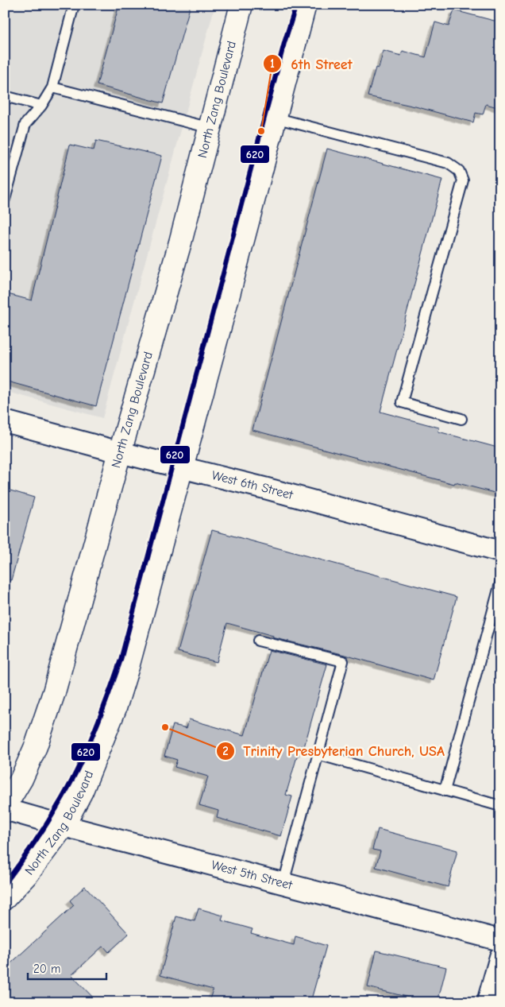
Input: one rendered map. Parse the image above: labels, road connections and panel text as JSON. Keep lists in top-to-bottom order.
{
  "streets": {
    "main road": ["North Zang Boulevard"],
    "street": ["West 6th Street", "West 5th Street"]
  },
  "crossings": [
    ["North Zang Boulevard", "West 6th Street"],
    ["North Zang Boulevard", "West 5th Street"]
  ],
  "places": ["6th Street", "Trinity Presbyterian Church, USA"],
  "lines": ["transit line 620"],
  "scale_bar": "20 m"
}
